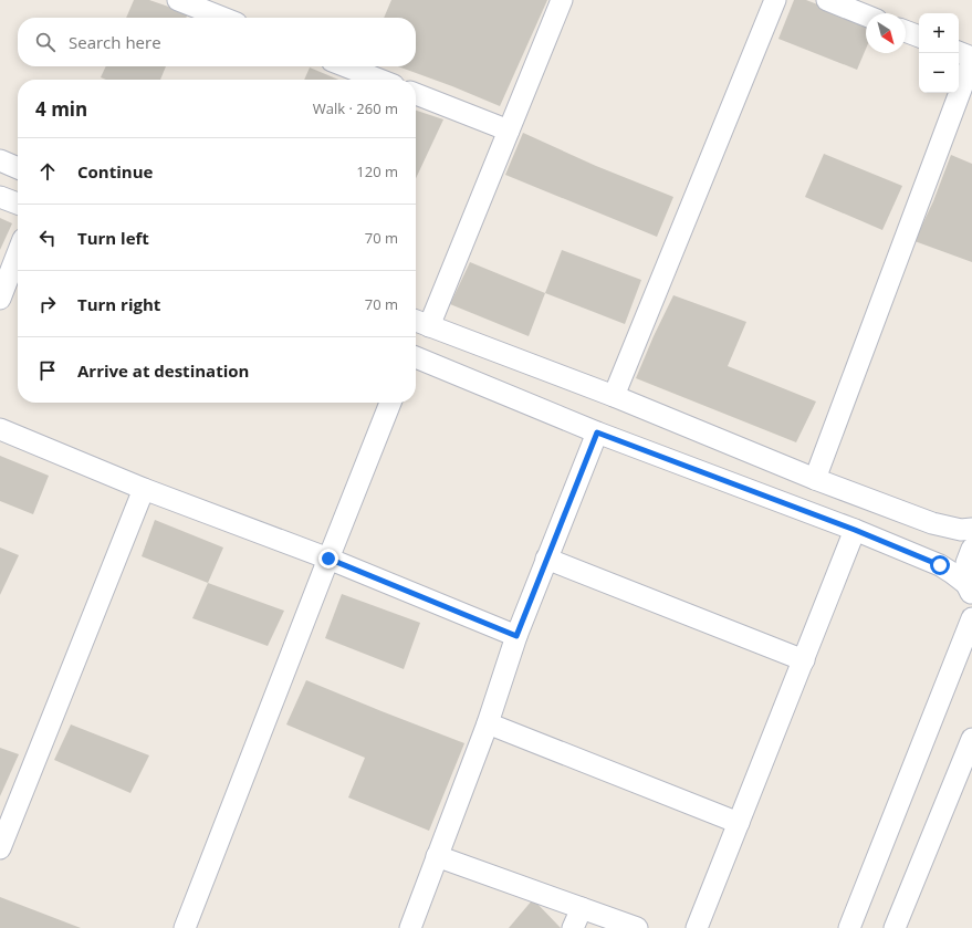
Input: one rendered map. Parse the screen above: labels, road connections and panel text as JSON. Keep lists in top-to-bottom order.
{
  "north": "bottom right",
  "page": {
    "map_buttons": ["+", "−"],
    "search": "Search here",
    "heading": ["4 min", "Walk · 260 m"],
    "list": [
      ["Continue", "120 m"],
      ["Turn left", "70 m"],
      ["Turn right", "70 m"],
      "Arrive at destination"
    ]
  }
}
